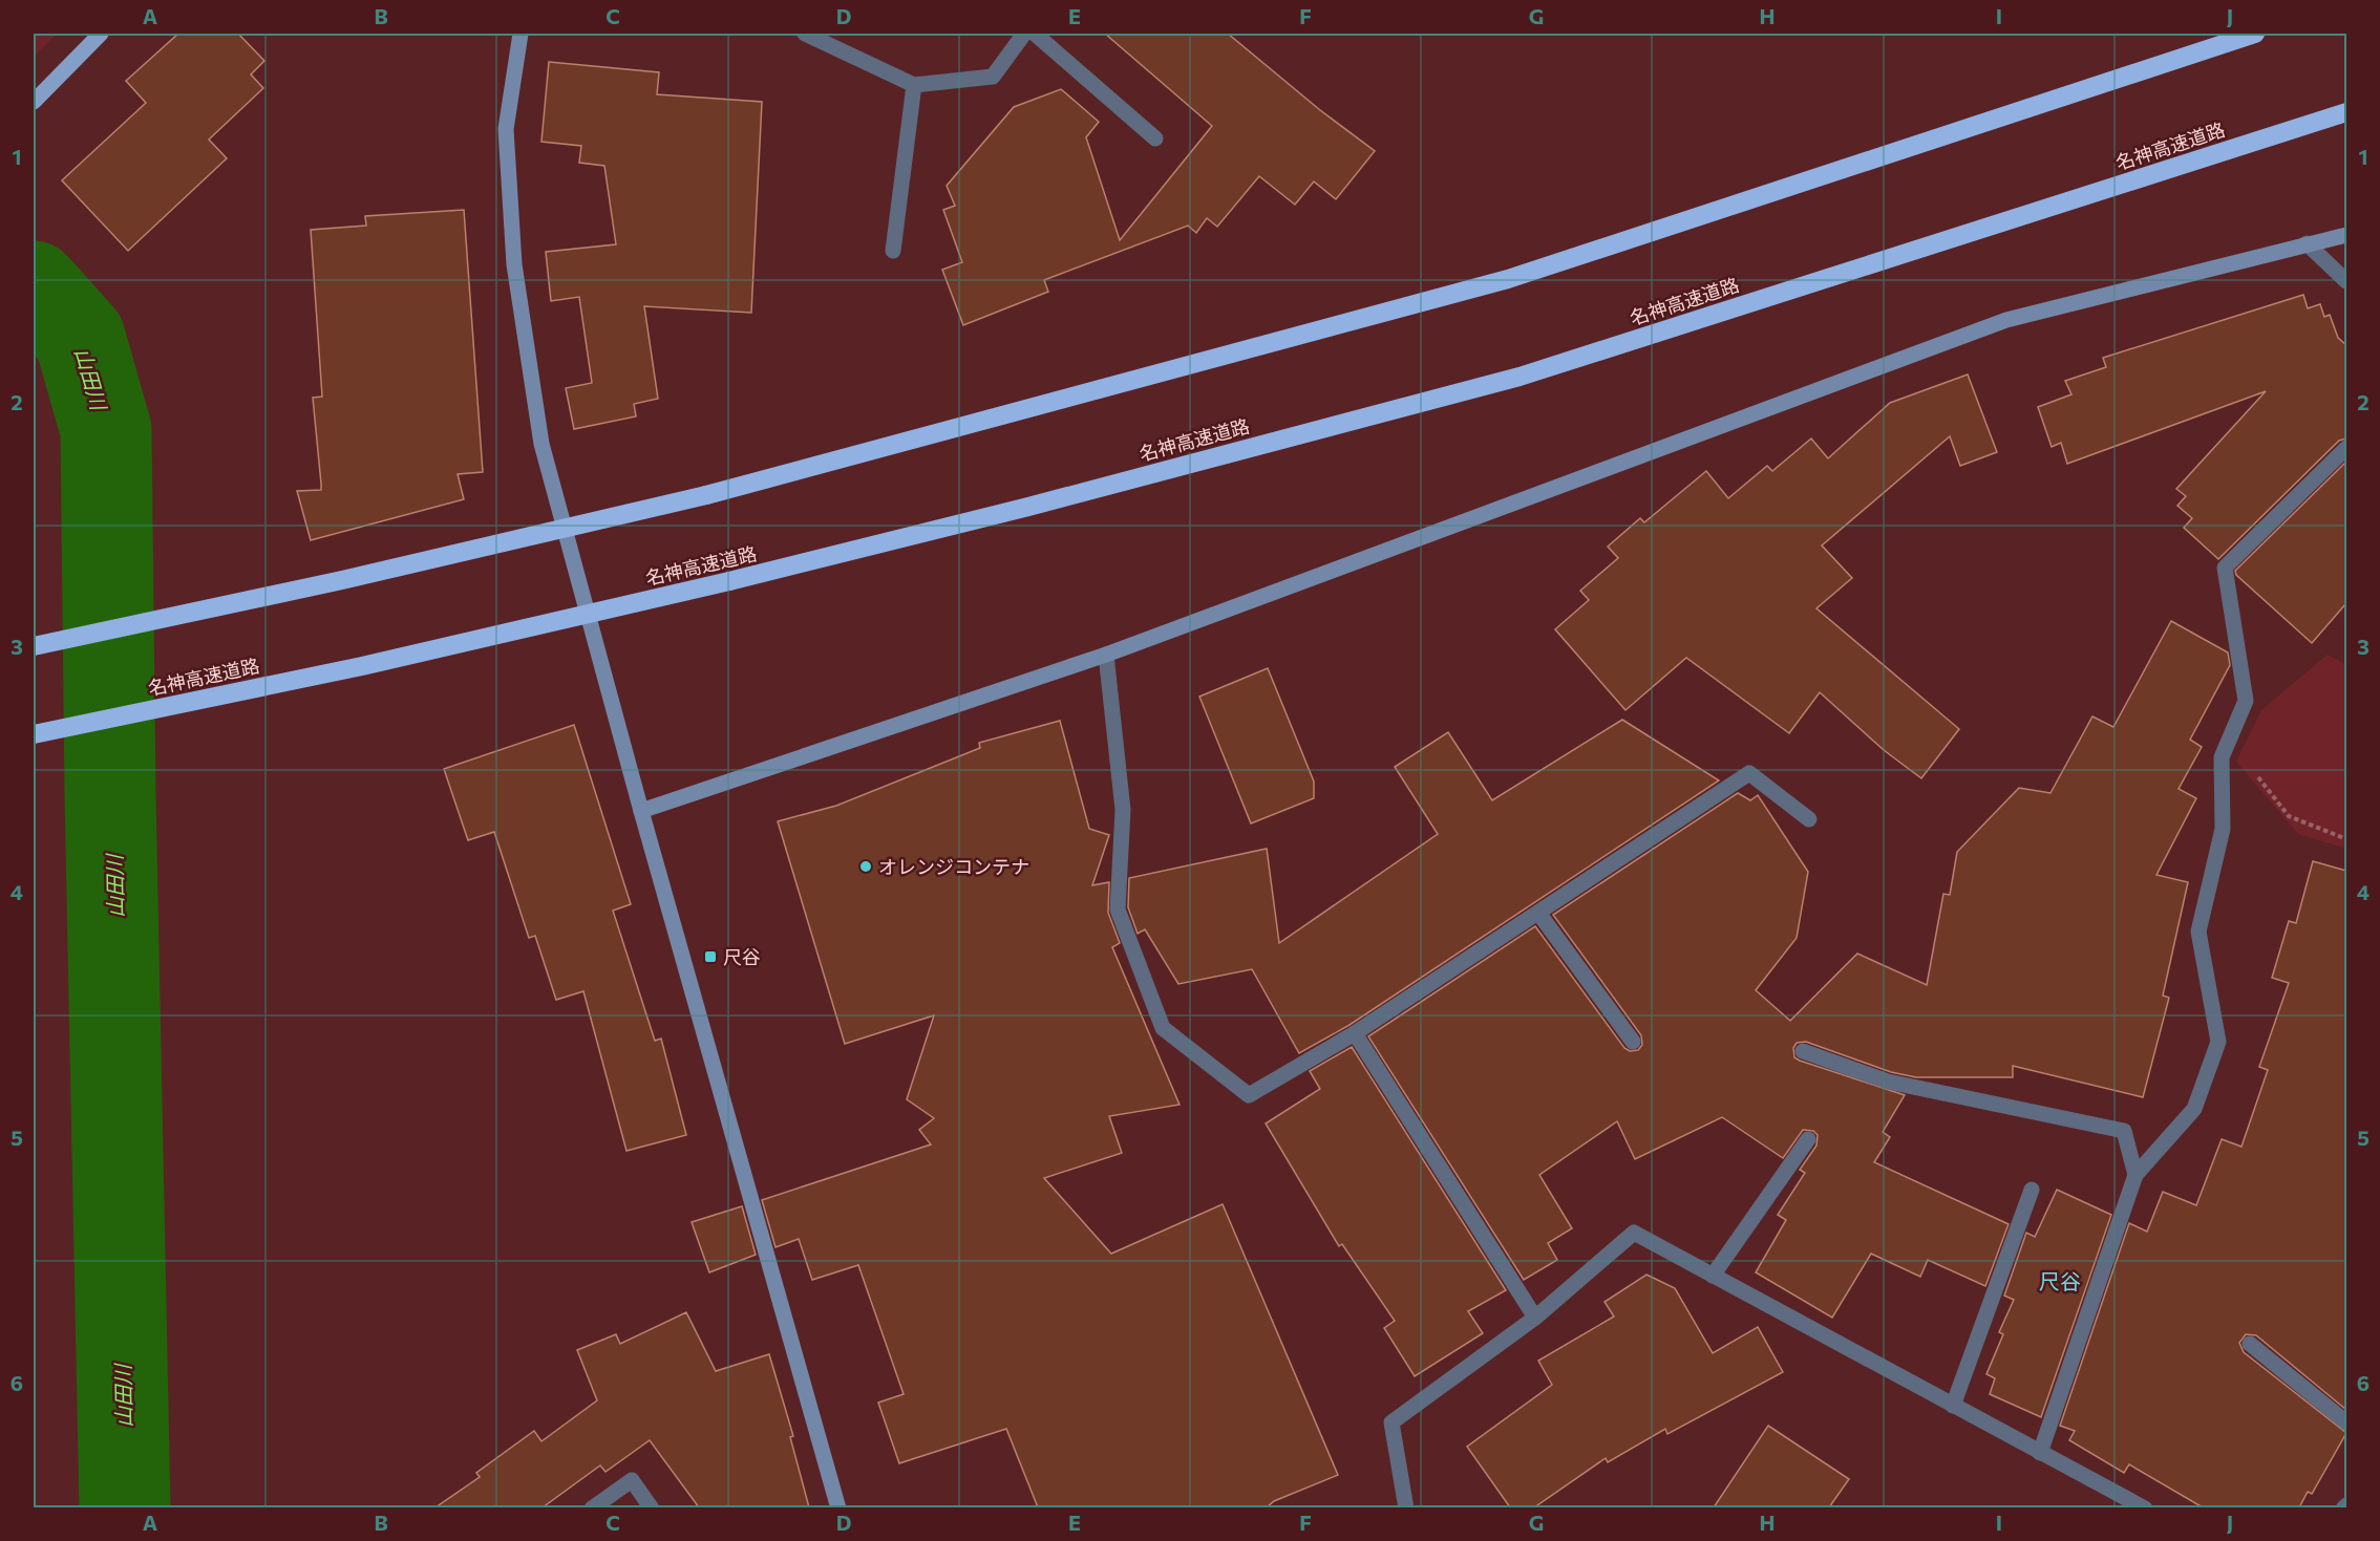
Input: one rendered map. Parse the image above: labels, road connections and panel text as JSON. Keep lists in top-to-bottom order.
{
  "streets": {
    "highway": ["名神高速道路"]
  },
  "districts": ["尺谷"],
  "water": ["山田川"],
  "places": {
    "other": ["オレンジコンテナ"],
    "transit": ["尺谷"]
  },
  "grid": {
    "columns": [
      "A",
      "B",
      "C",
      "D",
      "E",
      "F",
      "G",
      "H",
      "I",
      "J"
    ],
    "rows": [
      "1",
      "2",
      "3",
      "4",
      "5",
      "6"
    ]
  }
}
